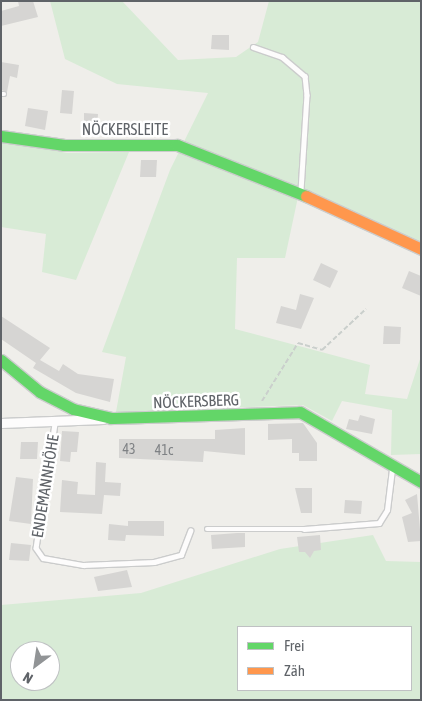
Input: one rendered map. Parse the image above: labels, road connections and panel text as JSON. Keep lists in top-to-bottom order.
{
  "streets": {
    "street": ["NÖCKERSLEITE", "NÖCKERSBERG", "ENDEMANNHÖHE"]
  },
  "crossings": [
    ["NÖCKERSBERG", "ENDEMANNHÖHE"]
  ],
  "house_numbers": ["43", "41c"],
  "legend": ["Frei", "Zäh"],
  "north": "bottom left"
}
